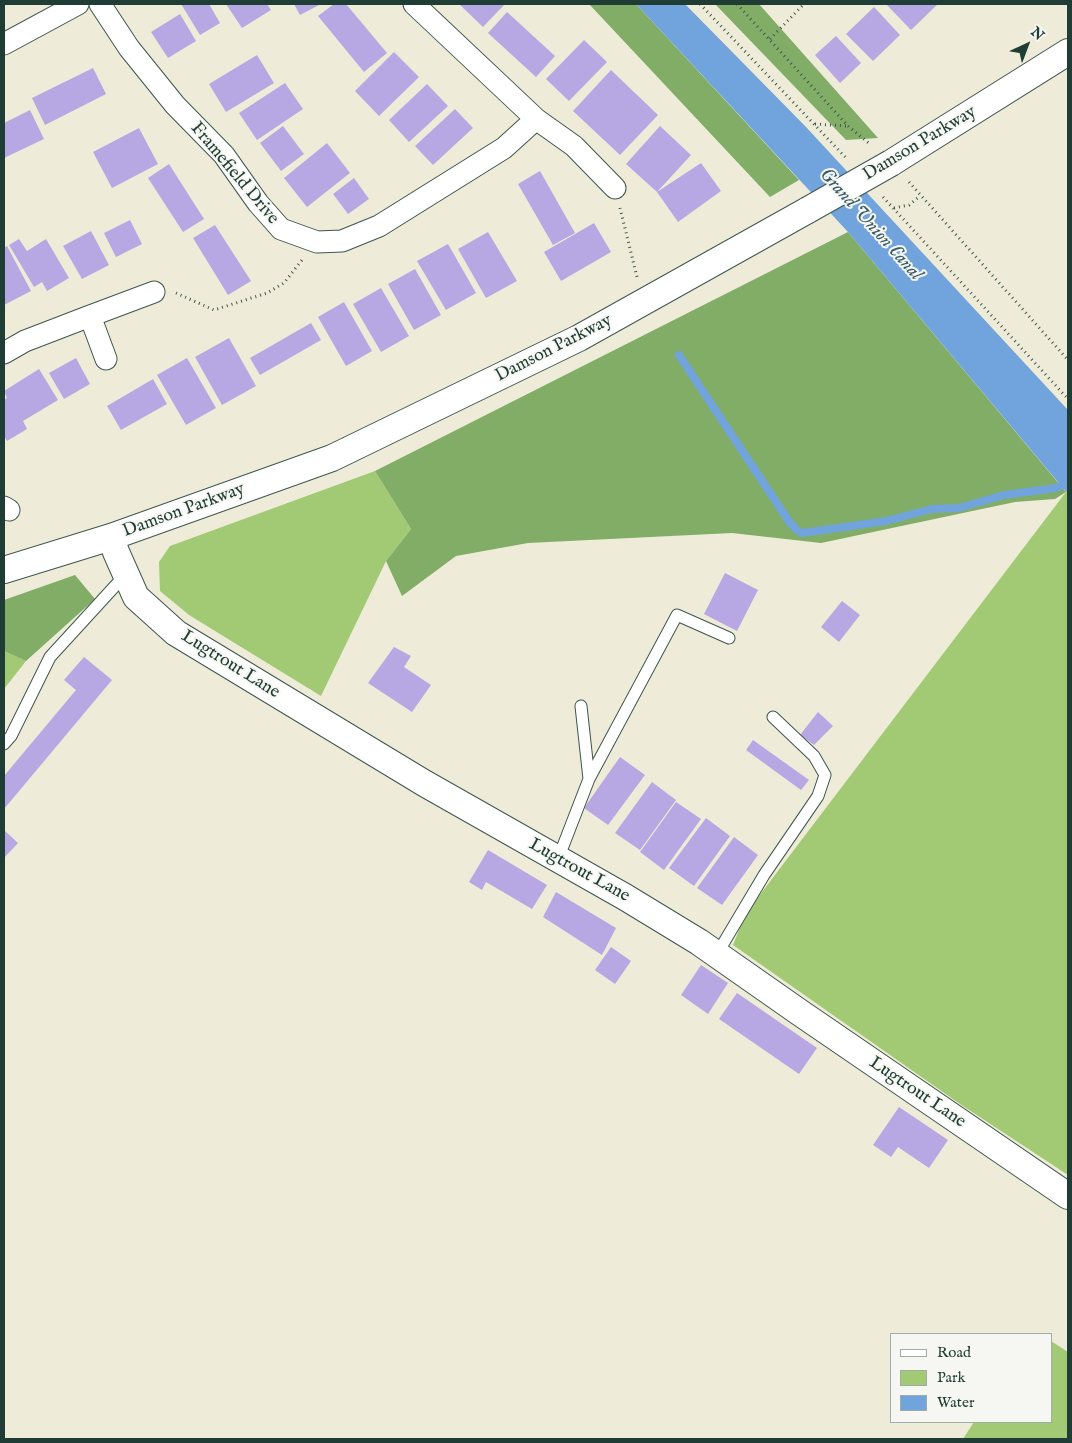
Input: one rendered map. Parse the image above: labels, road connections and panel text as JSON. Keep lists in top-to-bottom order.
{
  "streets": {
    "street": ["Damson Parkway", "Framefield Drive", "Lugtrout Lane"]
  },
  "crossings": [
    ["Damson Parkway", "Lugtrout Lane"]
  ],
  "water": ["Grand Union Canal"],
  "legend": ["Road", "Park", "Water"],
  "north": "top right"
}
